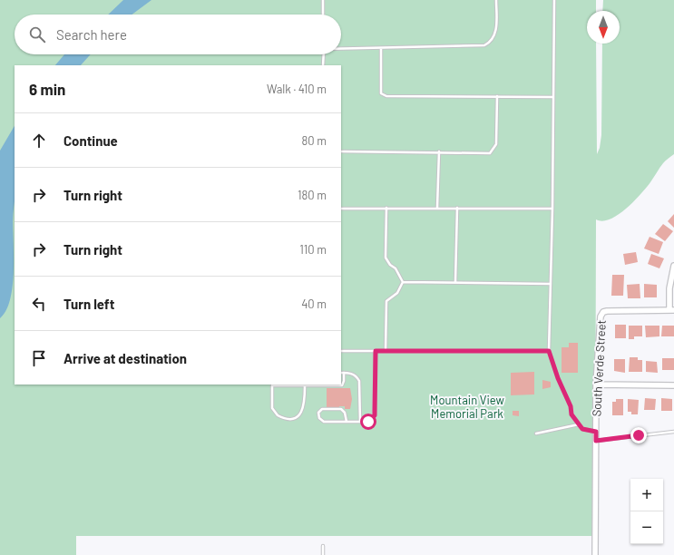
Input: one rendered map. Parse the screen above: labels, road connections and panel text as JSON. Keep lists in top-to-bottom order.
{
  "streets": {
    "street": ["South Verde Street"]
  },
  "parks": ["Mountain View Memorial Park"],
  "north": "bottom",
  "page": {
    "search": "Search here",
    "heading": ["6 min", "Walk · 410 m"],
    "list": [
      ["Continue", "80 m"],
      ["Turn right", "180 m"],
      ["Turn right", "110 m"],
      ["Turn left", "40 m"],
      "Arrive at destination"
    ],
    "map_buttons": ["+", "−"]
  }
}
